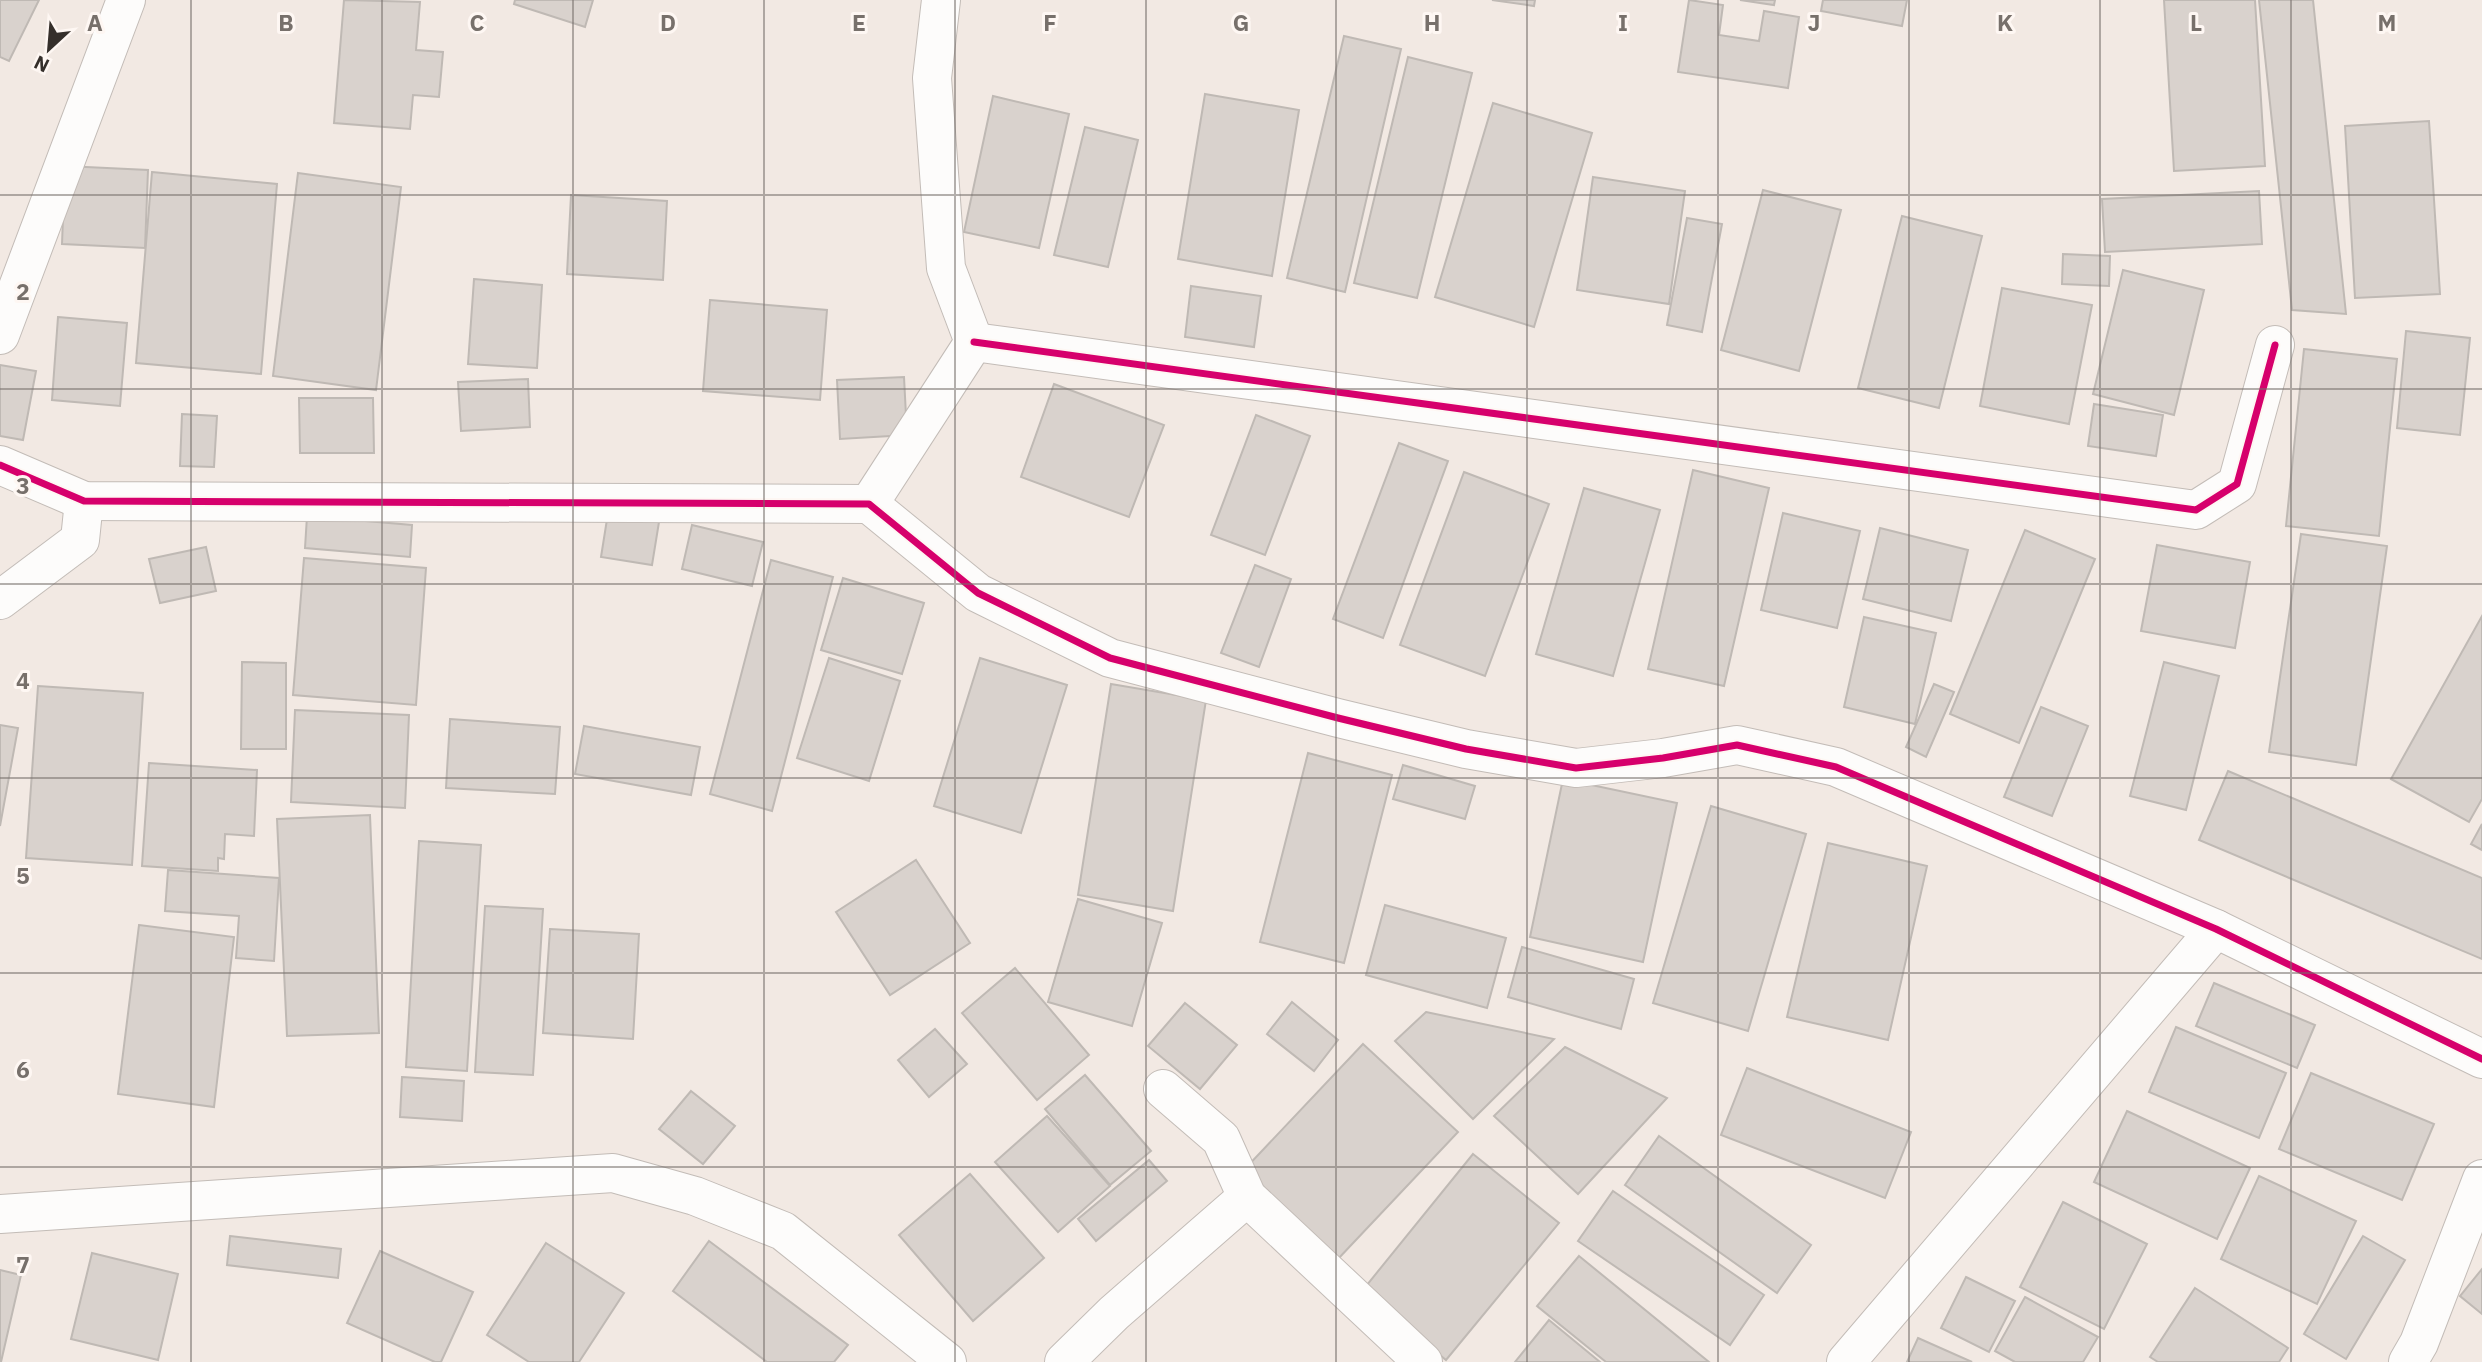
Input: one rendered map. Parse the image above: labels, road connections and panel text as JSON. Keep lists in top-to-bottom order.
{
  "north": "bottom left",
  "grid": {
    "columns": [
      "A",
      "B",
      "C",
      "D",
      "E",
      "F",
      "G",
      "H",
      "I",
      "J",
      "K",
      "L",
      "M"
    ],
    "rows": [
      "2",
      "3",
      "4",
      "5",
      "6",
      "7"
    ]
  }
}
